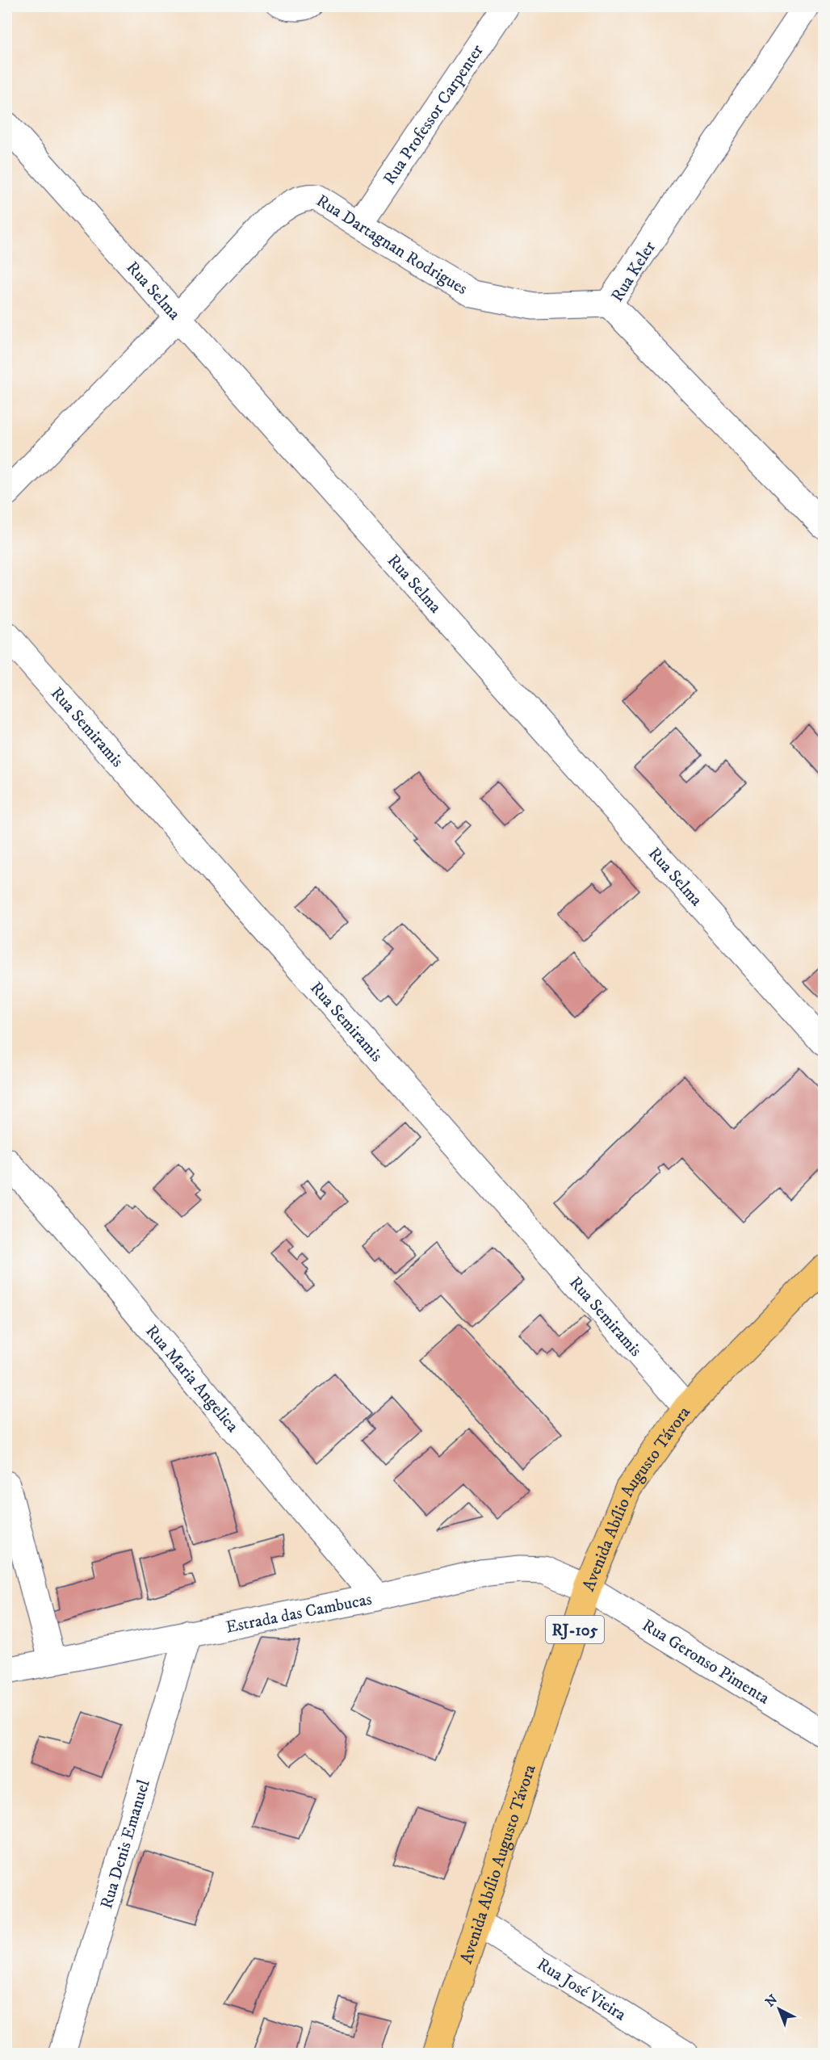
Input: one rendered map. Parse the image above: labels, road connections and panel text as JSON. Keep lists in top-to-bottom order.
{
  "streets": {
    "main road": ["Avenida Abílio Augusto Távora", "RJ-105"],
    "street": [
      "Rua Professor Carpenter",
      "Rua Dartagnan Rodrigues",
      "Rua Keler",
      "Rua Selma",
      "Rua Semiramis",
      "Rua Maria Angelica",
      "Estrada das Cambucas",
      "Rua Geronso Pimenta",
      "Rua Denis Emanuel",
      "Rua José Vieira"
    ]
  },
  "crossings": [
    ["Rua Professor Carpenter", "Rua Dartagnan Rodrigues"],
    ["Rua Dartagnan Rodrigues", "Rua Keler"],
    ["Rua Dartagnan Rodrigues", "Rua Selma"],
    ["Rua Semiramis", "Avenida Abílio Augusto Távora"],
    ["Rua Maria Angelica", "Estrada das Cambucas"],
    ["Avenida Abílio Augusto Távora", "Estrada das Cambucas"],
    ["Avenida Abílio Augusto Távora", "Rua Geronso Pimenta"],
    ["Avenida Abílio Augusto Távora", "Rua José Vieira"],
    ["Estrada das Cambucas", "Rua Geronso Pimenta"],
    ["Estrada das Cambucas", "Rua Denis Emanuel"]
  ],
  "north": "top left"
}
